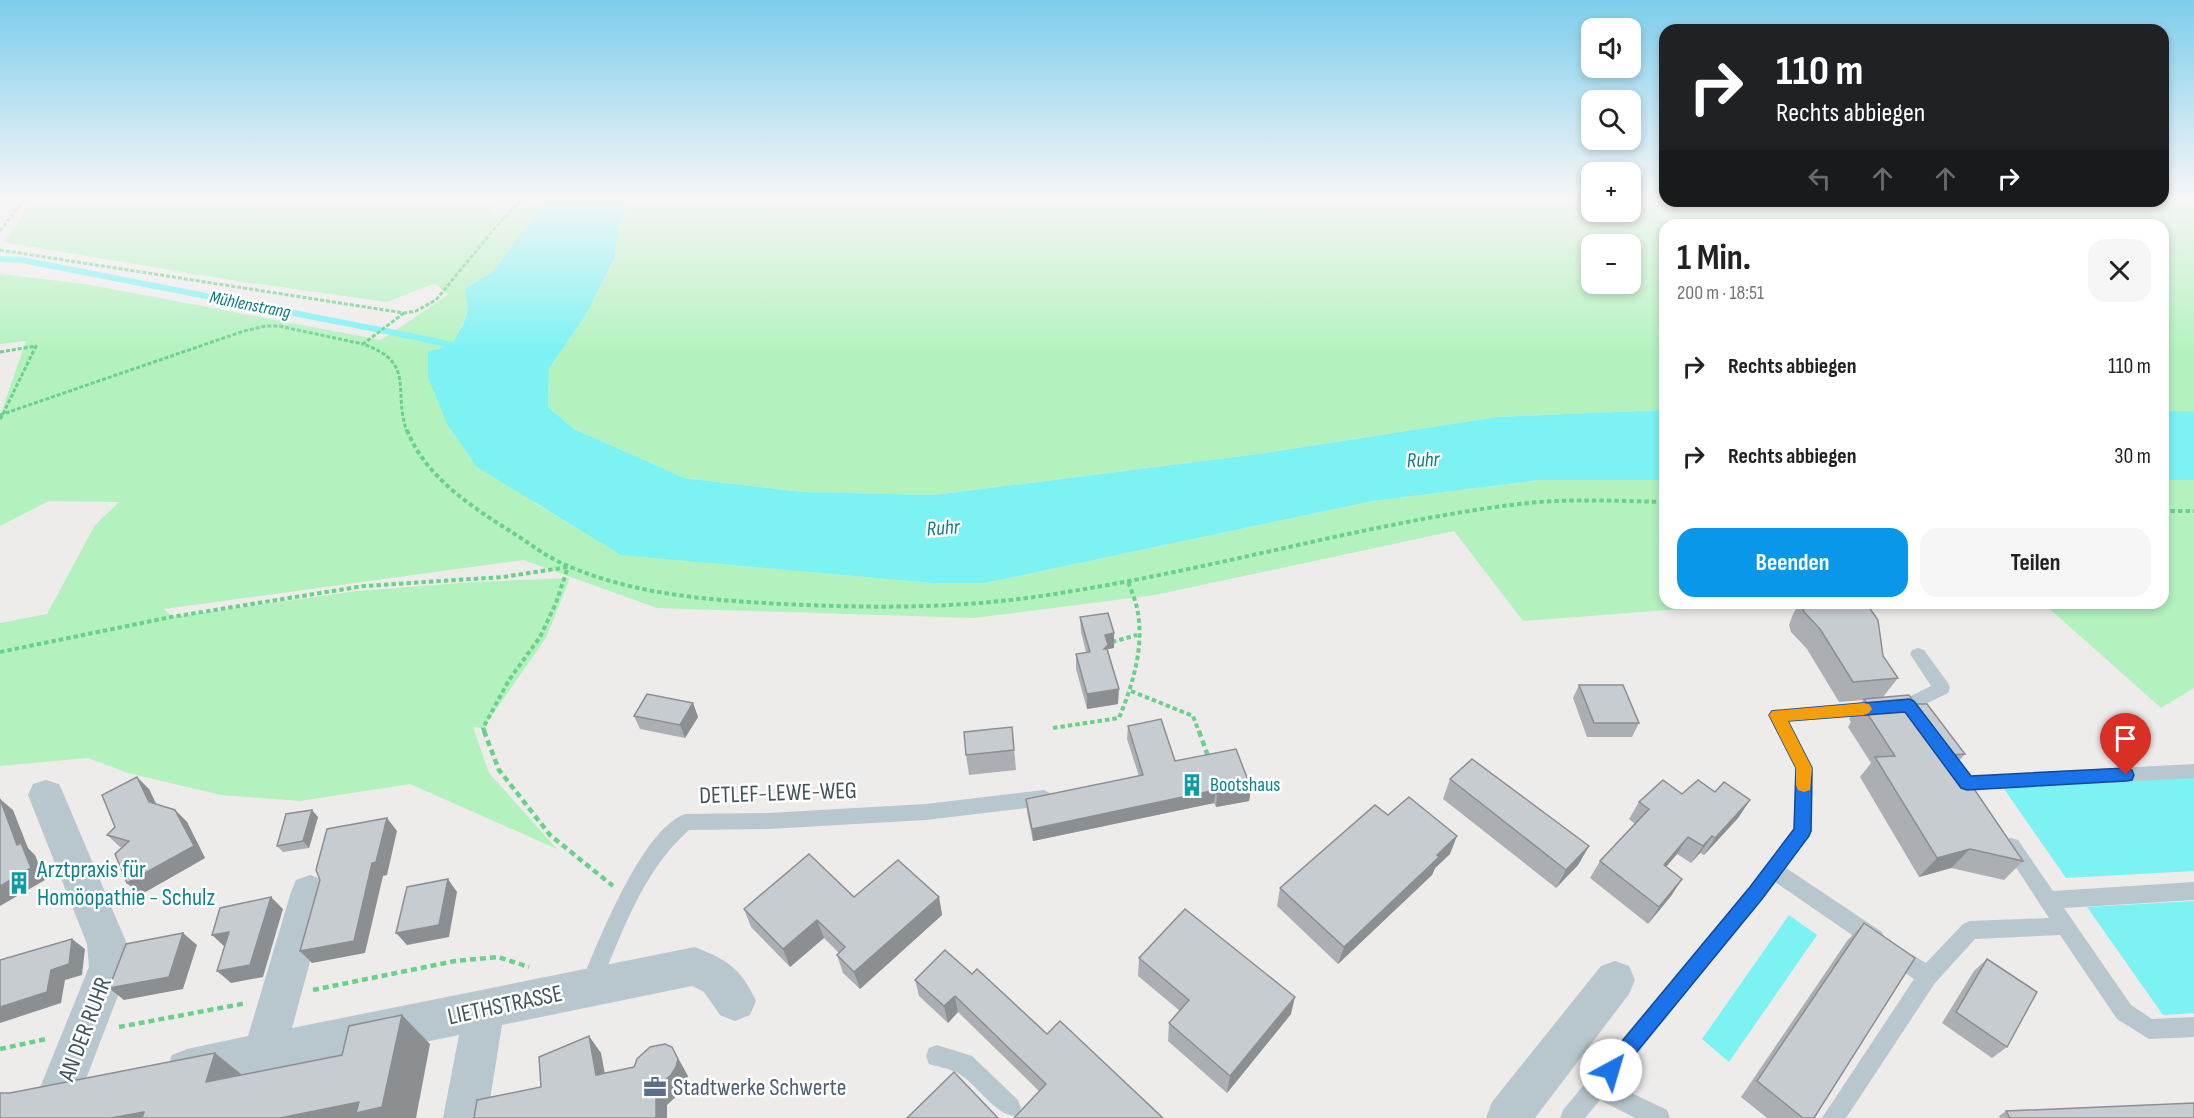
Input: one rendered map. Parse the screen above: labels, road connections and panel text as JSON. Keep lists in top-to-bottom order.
{
  "streets": {
    "street": ["LIETHSTRASSE", "AN DER RUHR"],
    "lane": ["DETLEF-LEWE-WEG"]
  },
  "crossings": [
    ["DETLEF-LEWE-WEG", "LIETHSTRASSE"]
  ],
  "water": ["Mühlenstrang", "Ruhr"],
  "places": {
    "building": ["Bootshaus", "Arztpraxis für Homöopathie - Schulz"],
    "office": ["Stadtwerke Schwerte"]
  },
  "page": {
    "map_buttons": ["+", "−"],
    "turn": ["110 m", "Rechts abbiegen"],
    "heading": ["1 Min.", "200 m · 18:51"],
    "list": [
      {
        "name": "Rechts abbiegen",
        "value": "110 m"
      },
      {
        "name": "Rechts abbiegen",
        "value": "30 m"
      }
    ],
    "buttons": ["Beenden", "Teilen"]
  }
}
